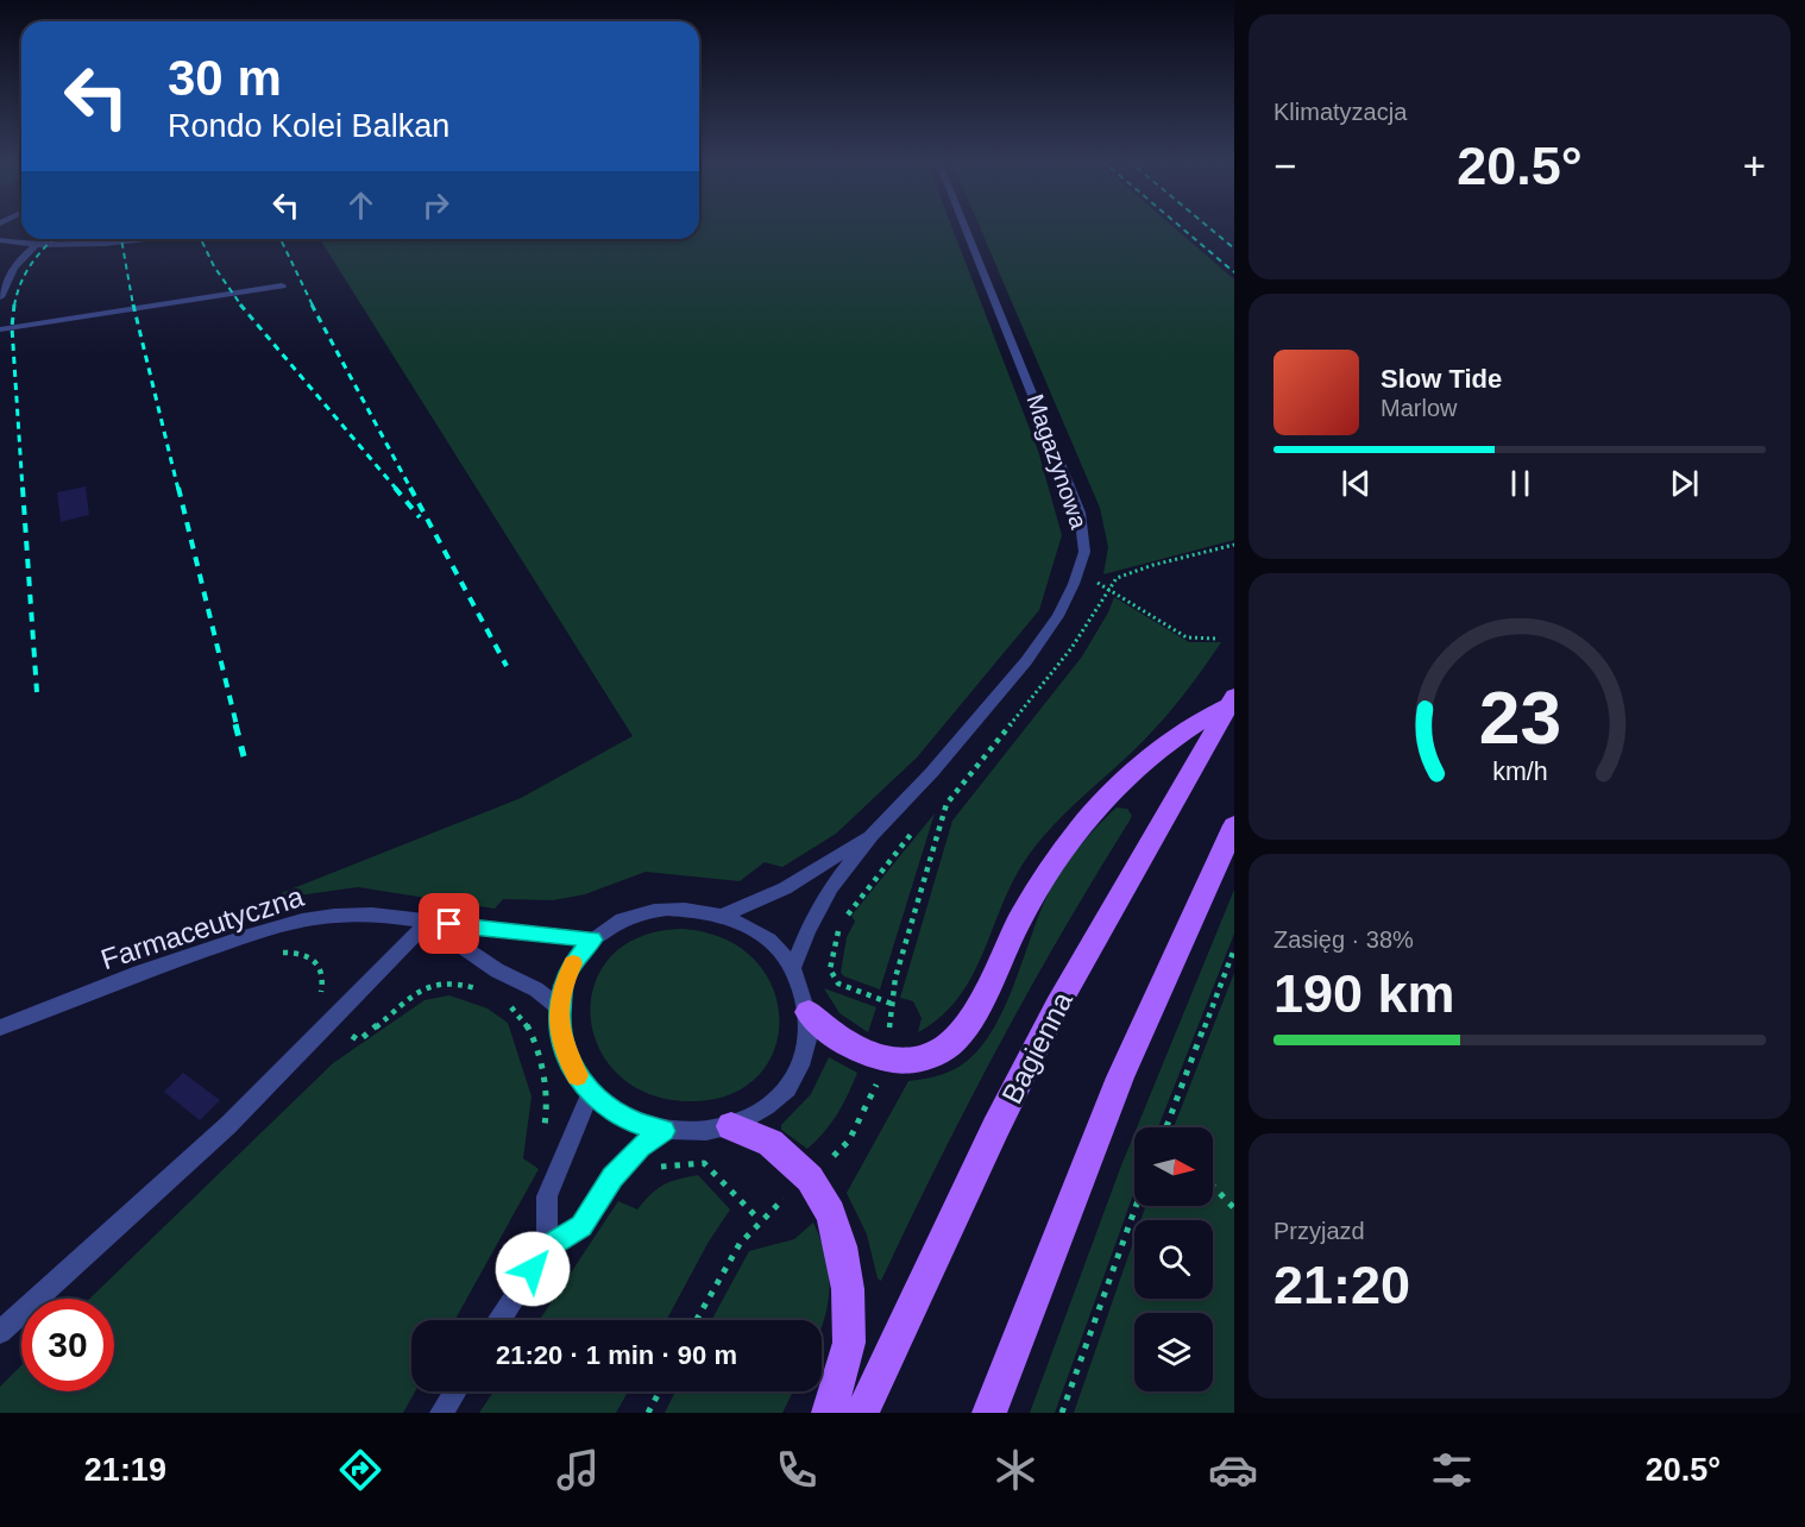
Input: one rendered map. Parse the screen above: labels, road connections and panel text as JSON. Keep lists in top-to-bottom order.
{
  "streets": {
    "main road": ["Bagienna"],
    "street": ["Magazynowa", "Farmaceutyczna"]
  },
  "crossings": [
    ["Magazynowa", "Farmaceutyczna"]
  ],
  "north": "right",
  "page": {
    "tile": [
      "Klimatyzacja",
      ["Zasięg · 38%", "190 km"],
      ["Przyjazd", "21:20"]
    ],
    "turn": ["30 m", "Rondo Kolei Balkan"],
    "heat": ["−", "20.5°", "+"],
    "song": ["Slow Tide", "Marlow"],
    "limit": "30",
    "trip": "21:20 · 1 min · 90 m",
    "tabs": ["21:19", "20.5°"],
    "gauge": ["23", "km/h"]
  }
}
